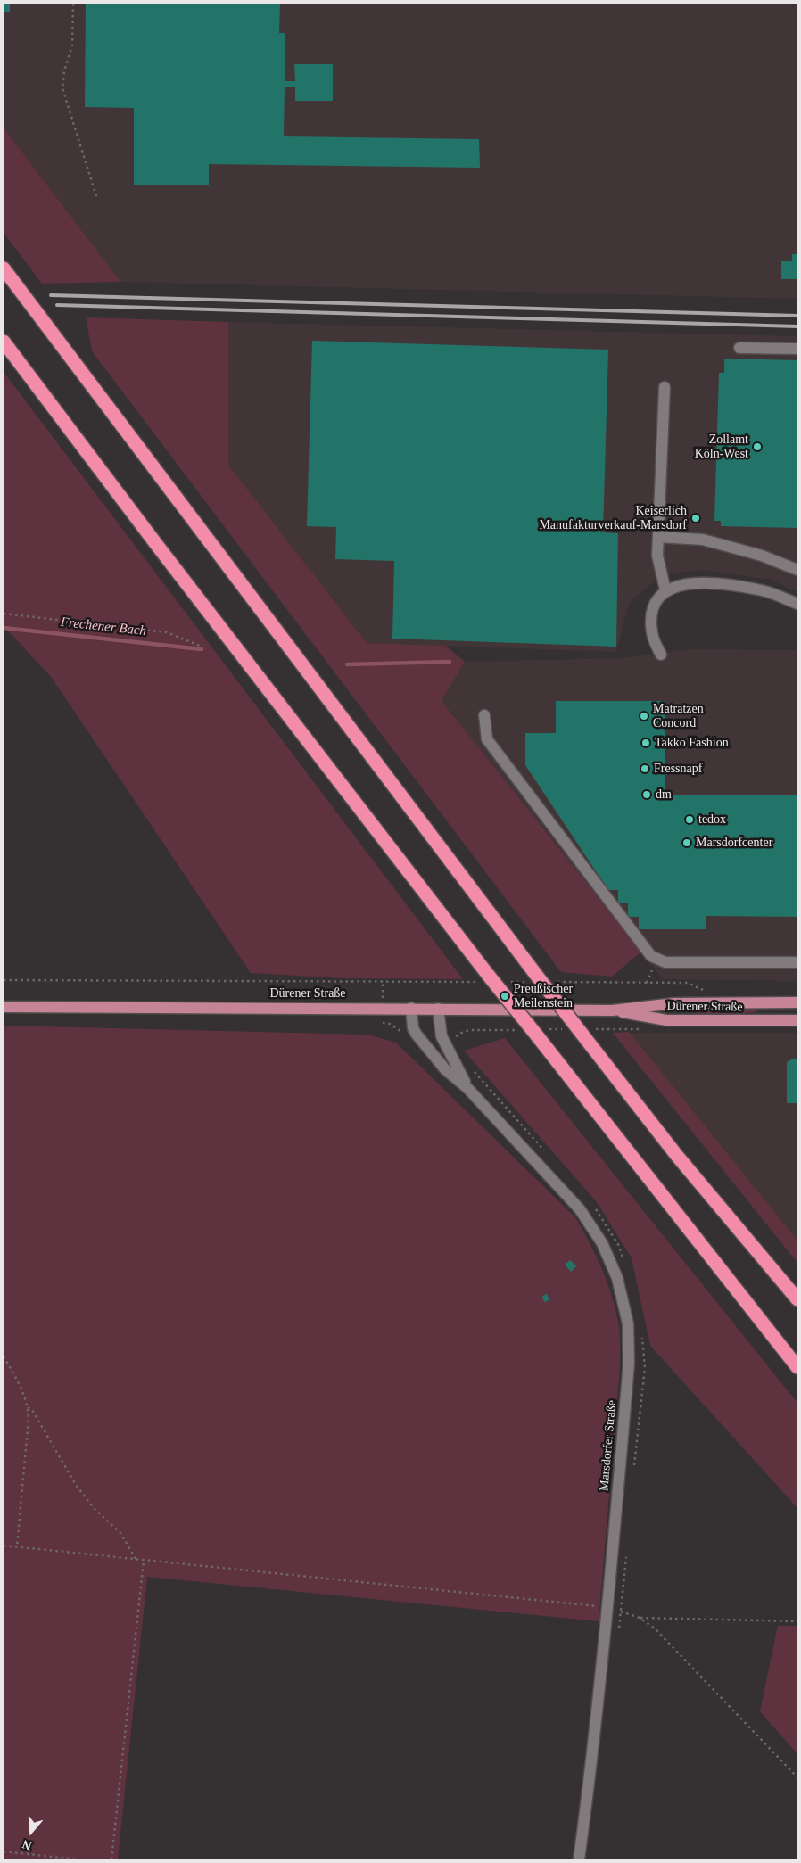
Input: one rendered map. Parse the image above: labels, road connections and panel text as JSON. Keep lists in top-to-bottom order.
{
  "streets": {
    "main road": ["Dürener Straße"],
    "street": ["Marsdorfer Straße"]
  },
  "crossings": [
    ["Dürener Straße", "Marsdorfer Straße"]
  ],
  "water": ["Frechener Bach"],
  "places": [
    "Zollamt Köln-West",
    "Keiserlich Manufakturverkauf-Marsdorf",
    "Matratzen Concord",
    "Takko Fashion",
    "Fressnapf",
    "dm",
    "tedox",
    "Marsdorfcenter",
    "Preußischer Meilenstein"
  ],
  "north": "bottom"
}
